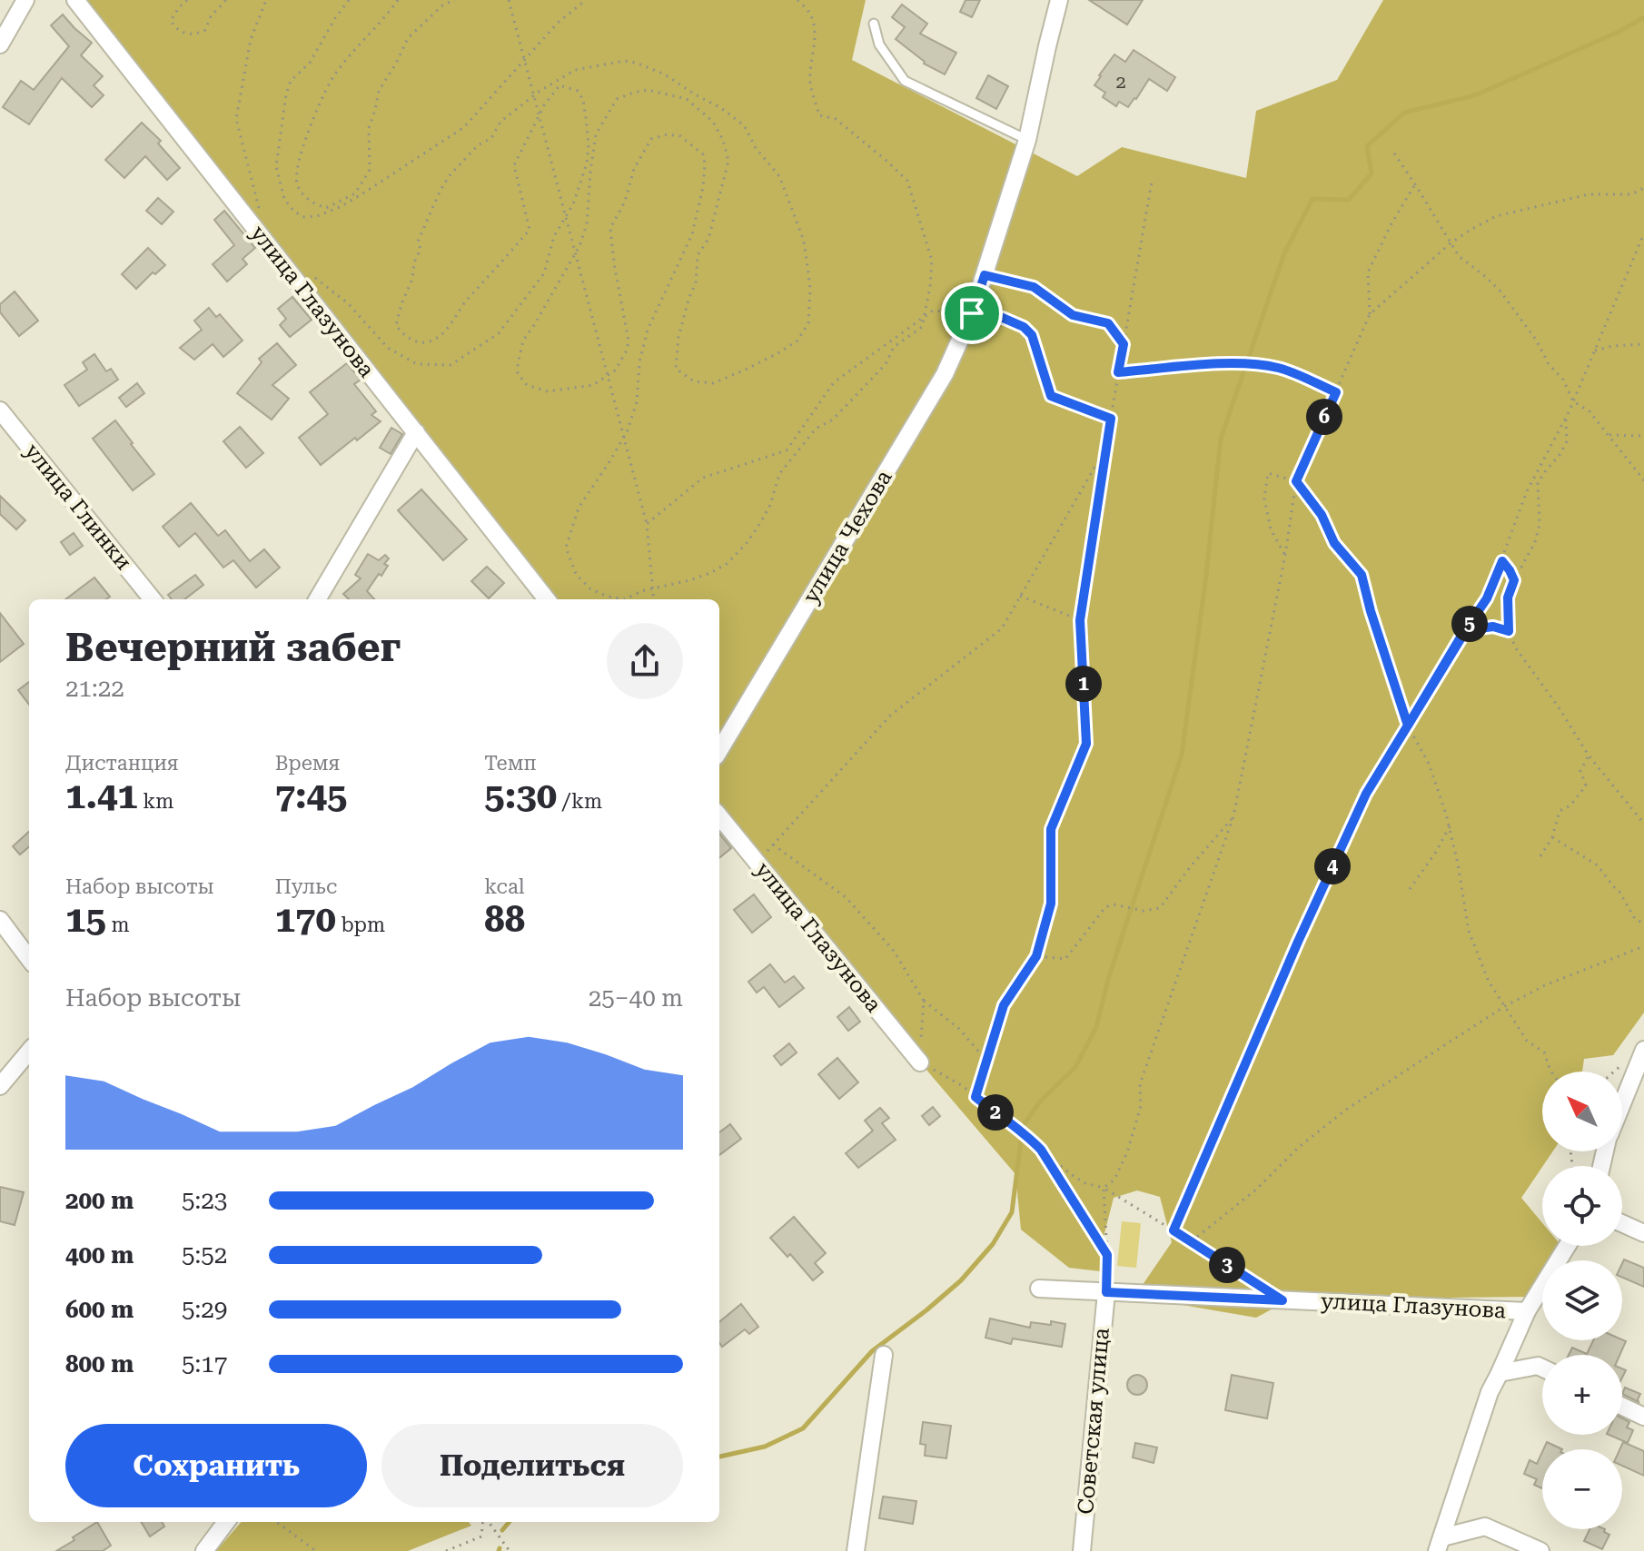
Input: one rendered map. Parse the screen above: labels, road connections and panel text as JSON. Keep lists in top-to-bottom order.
{
  "streets": {
    "street": [
      "улица Глазунова",
      "улица Глинки",
      "улица Чехова",
      "Советская улица"
    ]
  },
  "crossings": [
    ["улица Глазунова", "Советская улица"]
  ],
  "house_numbers": ["2"],
  "north": "top left",
  "page": {
    "pins": [
      "6",
      "5",
      "1",
      "4",
      "2",
      "3"
    ],
    "heading": ["Вечерний забег", "21:22"],
    "stats": [
      ["Дистанция", "1.41 km"],
      ["Время", "7:45"],
      ["Темп", "5:30 /km"],
      ["Набор высоты", "15 m"],
      ["Пульс", "170 bpm"],
      ["kcal", "88"]
    ],
    "chart": ["Набор высоты", "25–40 m"],
    "map_buttons": ["+", "−"],
    "list": [
      {
        "name": "200 m",
        "note": "5:23"
      },
      {
        "name": "400 m",
        "note": "5:52"
      },
      {
        "name": "600 m",
        "note": "5:29"
      },
      {
        "name": "800 m",
        "note": "5:17"
      }
    ],
    "buttons": ["Сохранить", "Поделиться"]
  }
}
